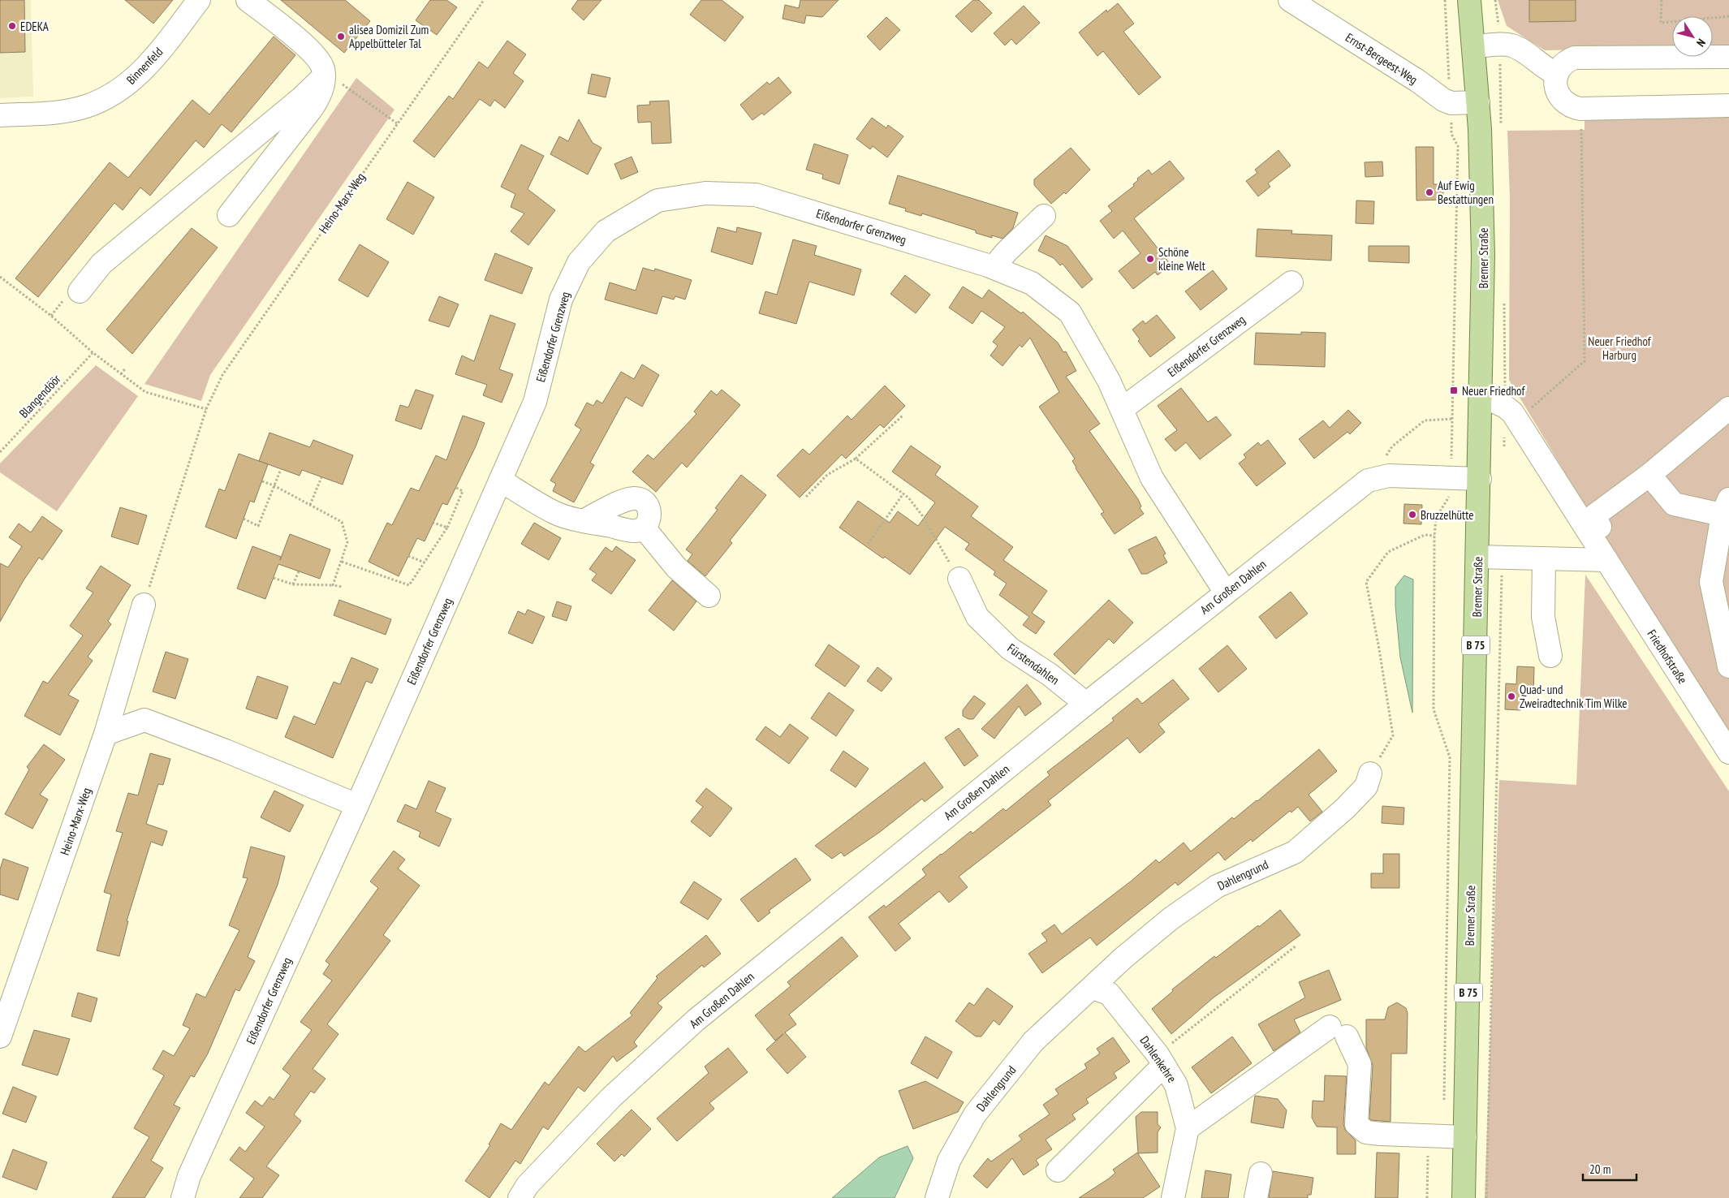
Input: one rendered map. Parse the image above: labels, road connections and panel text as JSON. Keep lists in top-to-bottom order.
{
  "streets": {
    "main road": ["Bremer Straße", "B 75"],
    "street": [
      "Ernst-Bergeest-Weg",
      "Binnenfeld",
      "Heino-Marx-Weg",
      "Eißendorfer Grenzweg",
      "Am Großen Dahlen",
      "Friedhofstraße",
      "Fürstendahlen",
      "Dahlengrund",
      "Dahlenkehre"
    ],
    "path": ["Blangendöör"]
  },
  "crossings": [
    ["Eißendorfer Grenzweg", "Am Großen Dahlen"],
    ["Bremer Straße", "Am Großen Dahlen"],
    ["Bremer Straße", "Friedhofstraße"],
    ["Am Großen Dahlen", "Fürstendahlen"],
    ["Dahlengrund", "Dahlenkehre"]
  ],
  "parks": ["Neuer Friedhof Harburg"],
  "places": {
    "other": [
      "EDEKA",
      "alisea Domizil Zum Appelbütteler Tal",
      "Auf Ewig Bestattungen",
      "Schöne kleine Welt",
      "Bruzzelhütte",
      "Quad- und Zweiradtechnik Tim Wilke"
    ],
    "transit": ["Neuer Friedhof"]
  },
  "scale_bar": "20 m",
  "north": "bottom right"
}
